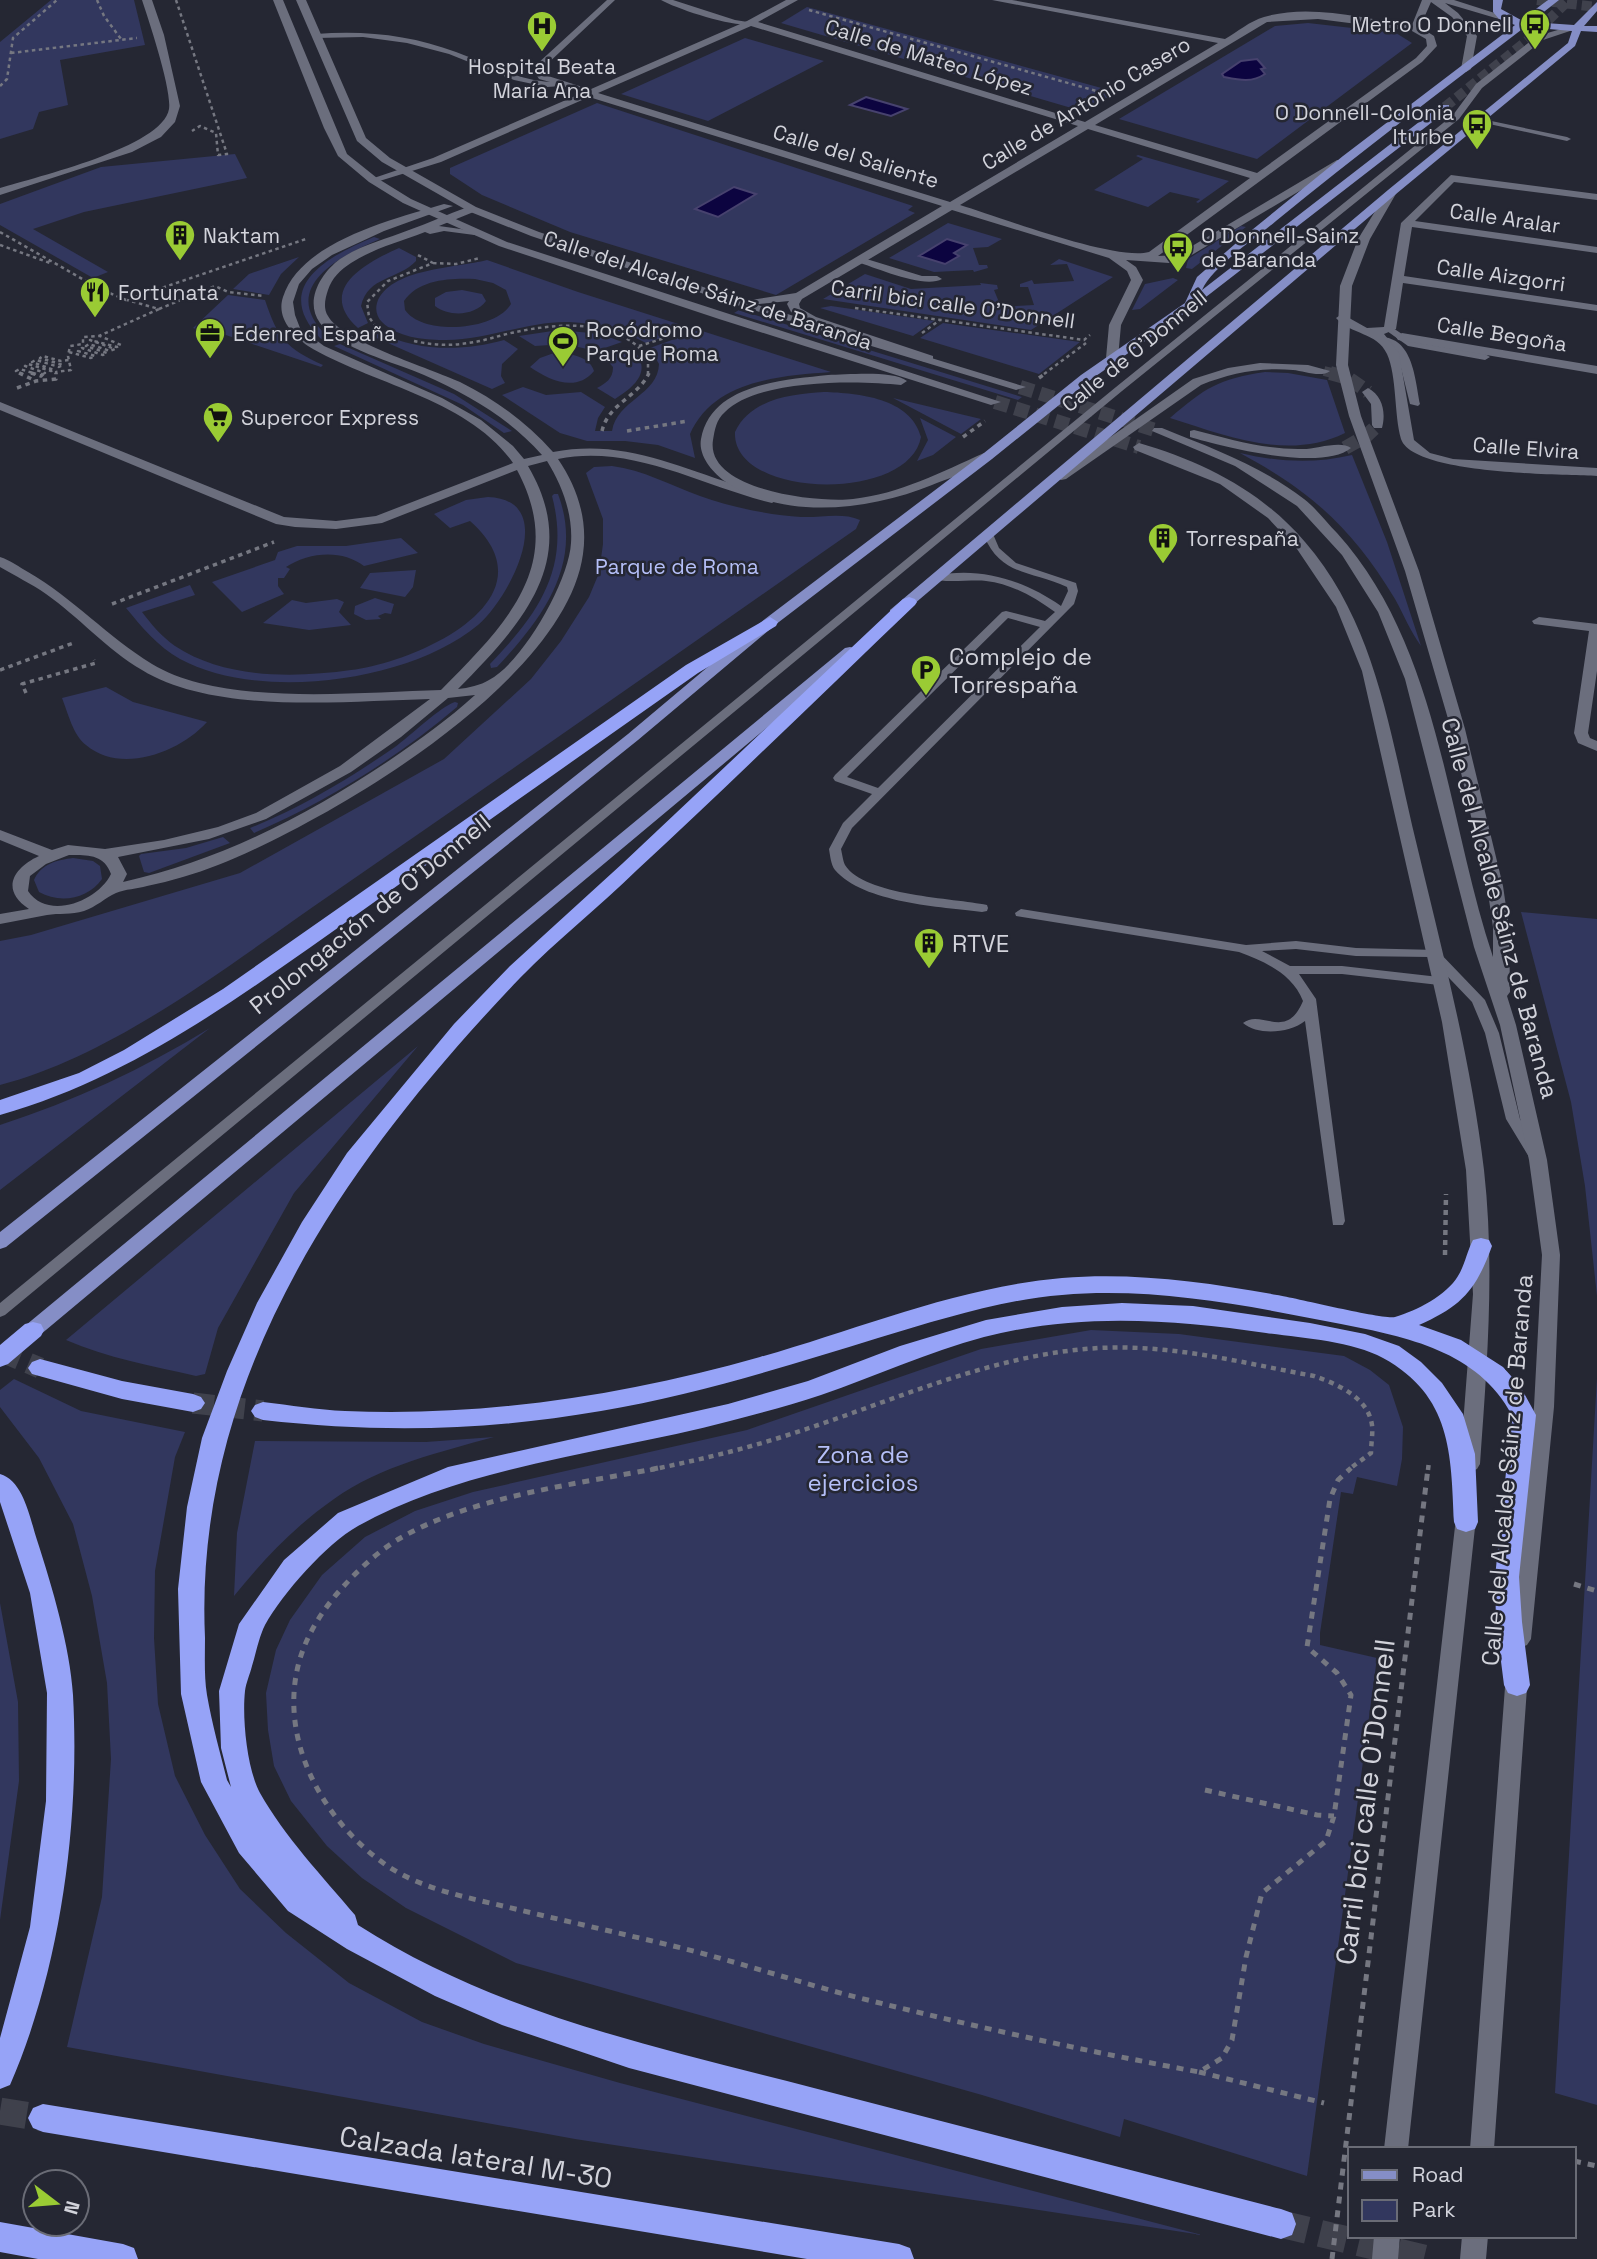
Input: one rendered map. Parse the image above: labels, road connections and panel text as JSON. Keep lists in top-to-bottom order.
{
  "streets": {
    "highway": ["Calzada lateral M-30"],
    "main road": ["Calle de O'Donnell", "Prolongación de O'Donnell"],
    "street": [
      "Calle de Mateo López",
      "Calle de Antonio Casero",
      "Calle del Saliente",
      "Calle Aralar",
      "Calle Aizgorri",
      "Calle del Alcalde Sáinz de Baranda",
      "Calle Begoña",
      "Calle Elvira"
    ],
    "path": ["Carril bici calle O'Donnell"]
  },
  "crossings": [
    ["Calle de Mateo López", "Calle de Antonio Casero"],
    ["Calle de Antonio Casero", "Calle del Saliente"],
    ["Calle de Antonio Casero", "Calle del Alcalde Sáinz de Baranda"],
    ["Calle del Saliente", "Calle de O'Donnell"],
    ["Calle del Alcalde Sáinz de Baranda", "Calle de O'Donnell"],
    ["Calle de O'Donnell", "Prolongación de O'Donnell"]
  ],
  "parks": ["Parque de Roma", "Zona de ejercicios"],
  "places": {
    "bus stop": ["Metro O Donnell", "O Donnell-Colonia Iturbe", "O Donnell-Sainz de Baranda"],
    "hospital": ["Hospital Beata María Ana"],
    "building": ["Naktam", "Torrespaña", "RTVE"],
    "restaurant": ["Fortunata"],
    "office": ["Edenred España"],
    "sports": ["Rocódromo Parque Roma"],
    "supermarket": ["Supercor Express"],
    "parking": ["Complejo de Torrespaña"]
  },
  "legend": ["Road", "Park"],
  "north": "right"
}
